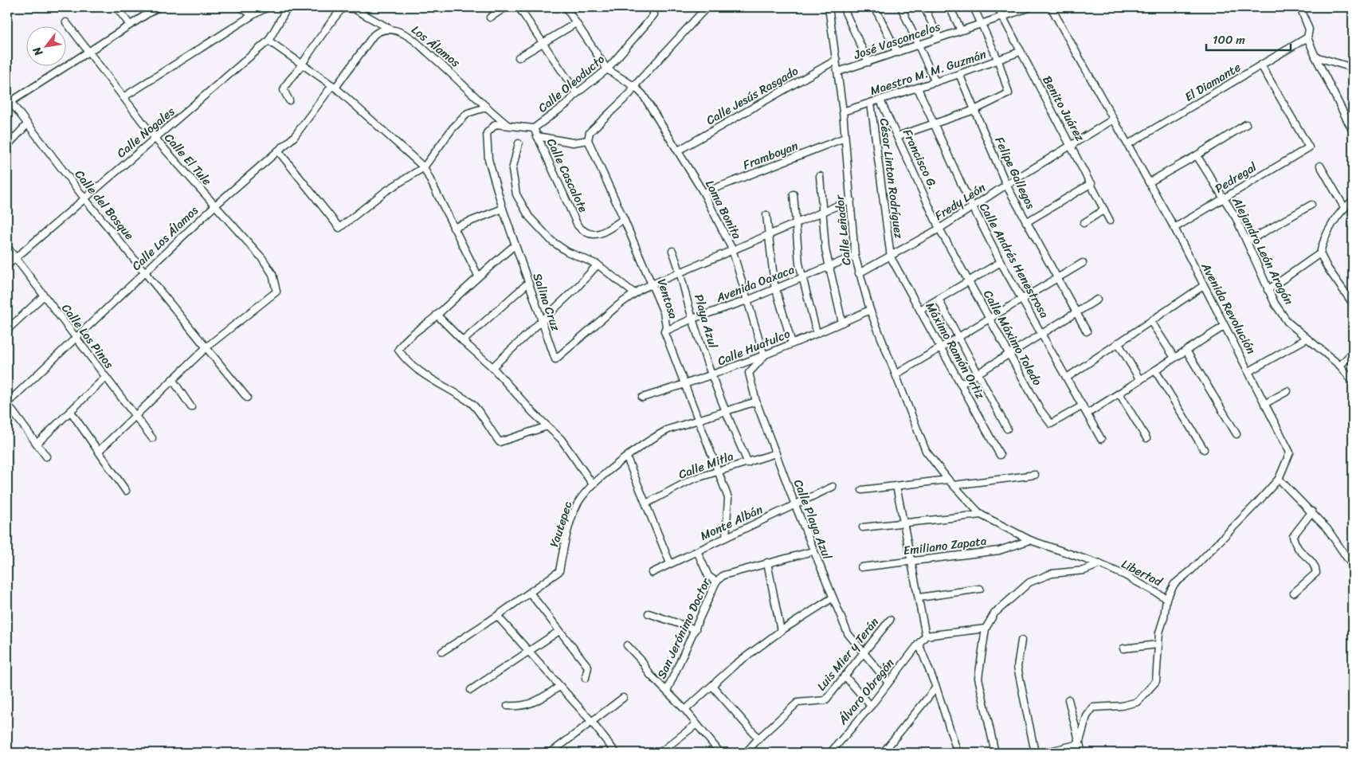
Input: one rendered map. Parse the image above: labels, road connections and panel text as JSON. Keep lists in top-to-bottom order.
{
  "streets": {
    "street": [
      "José Vasconcelos",
      "Los Álamos",
      "Maestro M. M. Guzmán",
      "El Diamante",
      "Calle Oleoducto",
      "Calle Jesús Rasgado",
      "Benito Juárez",
      "Calle Nogales",
      "Framboyan",
      "Calle El Tule",
      "Francisco G.",
      "Felipe Gallegos",
      "Calle Cascalote",
      "Pedregal",
      "César Linton Rodríguez",
      "Fredy León",
      "Calle del Bosque",
      "Loma Bonita",
      "Calle Leñador",
      "Calle Los Álamos",
      "Alejandro León Aragón",
      "Calle Andrés Henestrosa",
      "Avenida Oaxaca",
      "Ventosa",
      "Salina Cruz",
      "Avenida Revolución",
      "Playa Azul",
      "Calle Los Pinos",
      "Calle Máximo Toledo",
      "Calle Huatulco",
      "Máximo Ramón Ortiz",
      "Calle Mitla",
      "Calle Playa Azul",
      "Monte Albán",
      "Yautepec",
      "Emiliano Zapata",
      "Libertad",
      "San Jerónimo Doctor",
      "Luis Mier y Terán",
      "Álvaro Obregón"
    ]
  },
  "crossings": [
    ["José Vasconcelos", "Benito Juárez"],
    ["José Vasconcelos", "Calle Leñador"],
    ["Los Álamos", "Calle Oleoducto"],
    ["Maestro M. M. Guzmán", "Benito Juárez"],
    ["Maestro M. M. Guzmán", "Francisco G."],
    ["Maestro M. M. Guzmán", "Felipe Gallegos"],
    ["Maestro M. M. Guzmán", "César Linton Rodríguez"],
    ["Maestro M. M. Guzmán", "Calle Leñador"],
    ["Maestro M. M. Guzmán", "Calle Andrés Henestrosa"],
    ["El Diamante", "Pedregal"],
    ["El Diamante", "Avenida Revolución"],
    ["Calle Oleoducto", "Calle Cascalote"],
    ["Calle Oleoducto", "Loma Bonita"],
    ["Calle Oleoducto", "Salina Cruz"],
    ["Calle Jesús Rasgado", "Loma Bonita"],
    ["Calle Jesús Rasgado", "Calle Leñador"],
    ["Benito Juárez", "Fredy León"],
    ["Calle Nogales", "Calle El Tule"],
    ["Calle Nogales", "Calle del Bosque"],
    ["Calle Nogales", "Calle Los Pinos"],
    ["Framboyan", "Loma Bonita"],
    ["Framboyan", "Calle Leñador"],
    ["Calle El Tule", "Calle del Bosque"],
    ["Calle El Tule", "Calle Los Álamos"],
    ["Francisco G.", "Fredy León"],
    ["Francisco G.", "Calle Máximo Toledo"],
    ["Felipe Gallegos", "Fredy León"],
    ["Calle Cascalote", "Ventosa"],
    ["Pedregal", "Alejandro León Aragón"],
    ["Pedregal", "Avenida Revolución"],
    ["César Linton Rodríguez", "Fredy León"],
    ["César Linton Rodríguez", "Máximo Ramón Ortiz"],
    ["Fredy León", "Calle Leñador"],
    ["Fredy León", "Calle Andrés Henestrosa"],
    ["Fredy León", "Avenida Revolución"],
    ["Fredy León", "Calle Máximo Toledo"],
    ["Fredy León", "Máximo Ramón Ortiz"],
    ["Calle del Bosque", "Calle Los Álamos"],
    ["Loma Bonita", "Avenida Oaxaca"],
    ["Loma Bonita", "Calle Huatulco"],
    ["Loma Bonita", "Calle Playa Azul"],
    ["Calle Leñador", "Avenida Oaxaca"],
    ["Calle Leñador", "Calle Huatulco"],
    ["Calle Leñador", "Libertad"],
    ["Calle Los Álamos", "Calle Los Pinos"],
    ["Calle Andrés Henestrosa", "Calle Máximo Toledo"],
    ["Avenida Oaxaca", "Ventosa"],
    ["Avenida Oaxaca", "Playa Azul"],
    ["Ventosa", "Salina Cruz"],
    ["Ventosa", "Calle Huatulco"],
    ["Ventosa", "Calle Mitla"],
    ["Ventosa", "Monte Albán"],
    ["Ventosa", "Yautepec"],
    ["Salina Cruz", "Playa Azul"],
    ["Avenida Revolución", "Libertad"],
    ["Playa Azul", "Calle Huatulco"],
    ["Playa Azul", "Calle Mitla"],
    ["Playa Azul", "Yautepec"],
    ["Calle Huatulco", "Calle Playa Azul"],
    ["Calle Mitla", "Calle Playa Azul"],
    ["Calle Playa Azul", "Monte Albán"],
    ["Calle Playa Azul", "Yautepec"],
    ["Calle Playa Azul", "San Jerónimo Doctor"],
    ["Calle Playa Azul", "Luis Mier y Terán"],
    ["Calle Playa Azul", "Álvaro Obregón"],
    ["Emiliano Zapata", "Libertad"]
  ],
  "scale_bar": "100 m",
  "north": "bottom left"
}
